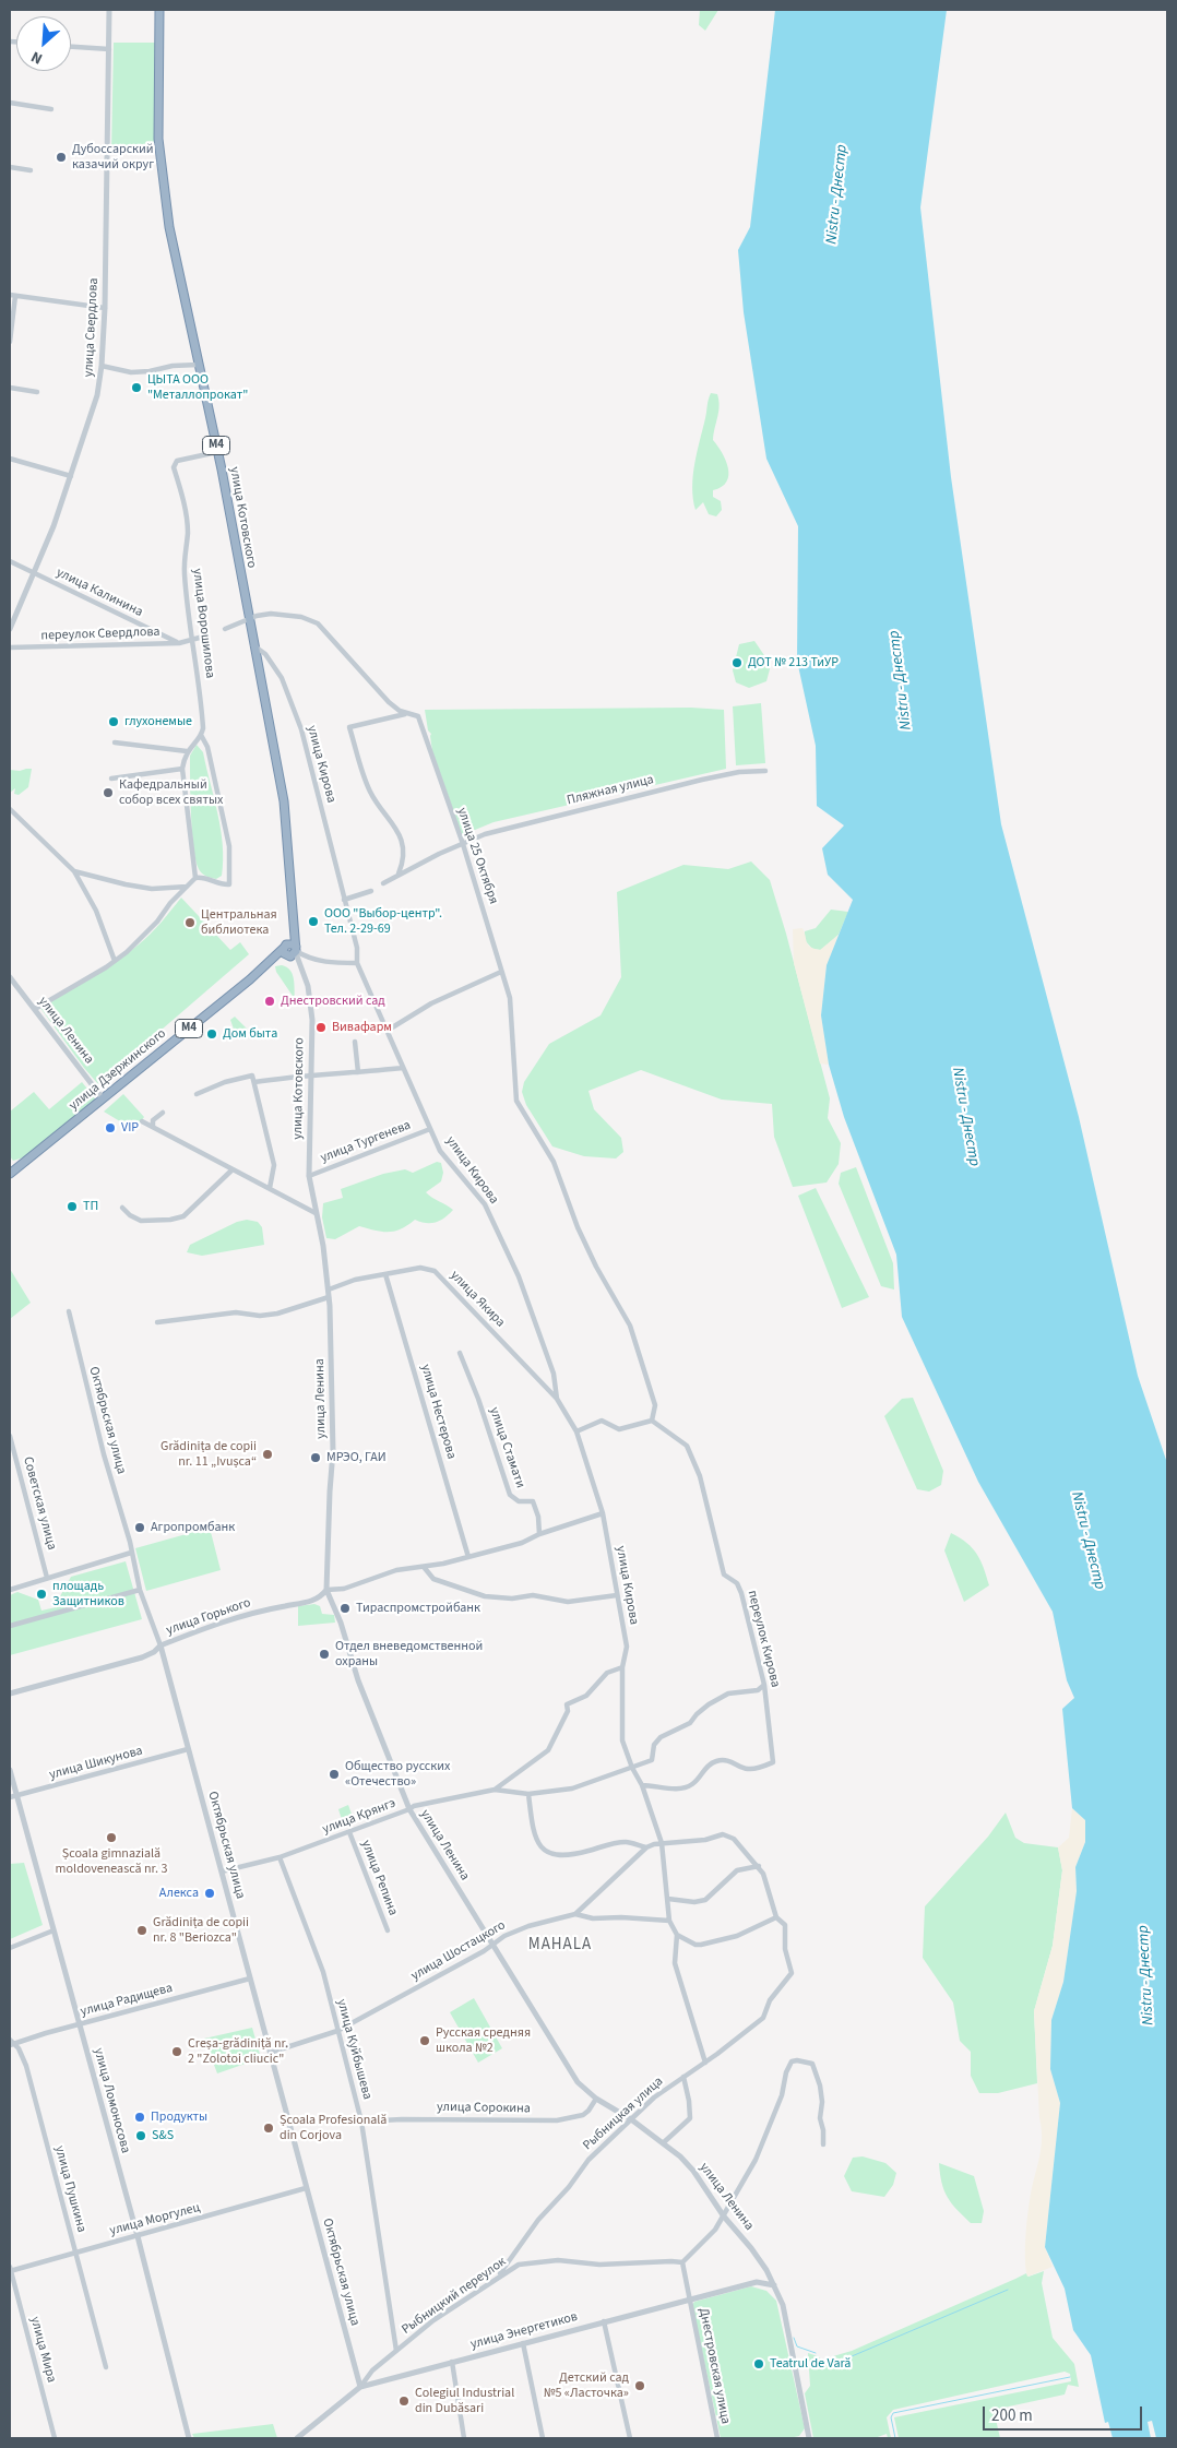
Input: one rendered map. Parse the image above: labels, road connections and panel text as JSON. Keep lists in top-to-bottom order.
{
  "streets": {
    "highway": ["M4", "улица Котовского", "улица Дзержинского"],
    "street": [
      "улица Свердлова",
      "улица Калинина",
      "улица Ворошилова",
      "переулок Свердлова",
      "улица Кирова",
      "Пляжная улица",
      "улица 25 Октября",
      "улица Ленина",
      "улица Тургенева",
      "улица Якира",
      "улица Нестерова",
      "Октябрьская улица",
      "улица Стамати",
      "Советская улица",
      "улица Горького",
      "переулок Кирова",
      "улица Шикунова",
      "улица Крянгэ",
      "улица Репина",
      "улица Шостацкого",
      "улица Радищева",
      "улица Куйбышева",
      "улица Ломоносова",
      "улица Сорокина",
      "Рыбницкая улица",
      "улица Пушкина",
      "улица Моргулец",
      "Рыбницкий переулок",
      "улица Энергетиков",
      "улица Мира",
      "Днестровская улица"
    ]
  },
  "crossings": [
    ["улица Свердлова", "улица Калинина"],
    ["M4", "улица Котовского"],
    ["M4", "улица Дзержинского"],
    ["улица Котовского", "улица Ворошилова"],
    ["улица Котовского", "улица Кирова"],
    ["улица Котовского", "улица 25 Октября"],
    ["улица Котовского", "улица Ленина"],
    ["улица Котовского", "улица Тургенева"],
    ["улица Калинина", "переулок Свердлова"],
    ["улица Ворошилова", "переулок Свердлова"],
    ["улица Кирова", "улица Тургенева"],
    ["улица Кирова", "улица Якира"],
    ["улица Кирова", "улица Горького"],
    ["улица Кирова", "переулок Кирова"],
    ["улица Кирова", "улица Крянгэ"],
    ["улица Кирова", "улица Шостацкого"],
    ["Пляжная улица", "улица 25 Октября"],
    ["улица 25 Октября", "переулок Кирова"],
    ["улица Ленина", "улица Дзержинского"],
    ["улица Ленина", "улица Якира"],
    ["улица Ленина", "улица Горького"],
    ["улица Ленина", "улица Крянгэ"],
    ["улица Ленина", "улица Шостацкого"],
    ["улица Ленина", "улица Сорокина"],
    ["улица Ленина", "Рыбницкая улица"],
    ["улица Ленина", "улица Энергетиков"],
    ["улица Якира", "улица Нестерова"],
    ["улица Нестерова", "улица Горького"],
    ["Октябрьская улица", "улица Горького"],
    ["Октябрьская улица", "улица Шикунова"],
    ["Октябрьская улица", "улица Крянгэ"],
    ["Октябрьская улица", "улица Шостацкого"],
    ["Октябрьская улица", "улица Радищева"],
    ["Октябрьская улица", "улица Моргулец"],
    ["Октябрьская улица", "Рыбницкий переулок"],
    ["Октябрьская улица", "улица Энергетиков"],
    ["улица Стамати", "улица Горького"],
    ["переулок Кирова", "улица Крянгэ"],
    ["улица Шикунова", "улица Ломоносова"],
    ["улица Крянгэ", "улица Репина"],
    ["улица Крянгэ", "улица Куйбышева"],
    ["улица Шостацкого", "улица Куйбышева"],
    ["улица Радищева", "улица Ломоносова"],
    ["улица Радищева", "улица Пушкина"],
    ["улица Куйбышева", "улица Сорокина"],
    ["улица Куйбышева", "Рыбницкий переулок"],
    ["улица Ломоносова", "улица Моргулец"],
    ["Рыбницкая улица", "Рыбницкий переулок"],
    ["улица Пушкина", "улица Моргулец"],
    ["улица Моргулец", "улица Мира"],
    ["Рыбницкий переулок", "улица Энергетиков"],
    ["Рыбницкий переулок", "Днестровская улица"],
    ["улица Энергетиков", "Днестровская улица"]
  ],
  "districts": ["MAHALA"],
  "water": ["Nistru - Днестр"],
  "places": [
    "Дубоссарский казачий округ",
    "ЦЫТА ООО \"Металлопрокат\"",
    "ДОТ № 213 ТиУР",
    "глухонемые",
    "Кафедральный собор всех святых",
    "ООО \"Выбор-центр\". Тел. 2-29-69",
    "Центральная библиотека",
    "Днестровский сад",
    "Вивафарм",
    "Дом быта",
    "VIP",
    "ТП",
    "Grădinița de copii nr. 11 „Ivușca“",
    "МРЭО, ГАИ",
    "Агропромбанк",
    "площадь Защитников",
    "Тираспромстройбанк",
    "Отдел вневедомственной охраны",
    "Общество русских «Отечество»",
    "Școala gimnazială moldovenească nr. 3",
    "Алекса",
    "Grădinița de copii nr. 8 \"Beriozca\"",
    "Русская средняя школа №2",
    "Creșa-grădiniță nr. 2 \"Zolotoi cliucic\"",
    "Продукты",
    "Școala Profesională din Corjova",
    "S&S",
    "Teatrul de Vară",
    "Детский сад №5 «Ласточка»",
    "Colegiul Industrial din Dubăsari"
  ],
  "scale_bar": "200 m",
  "north": "bottom left"
}
